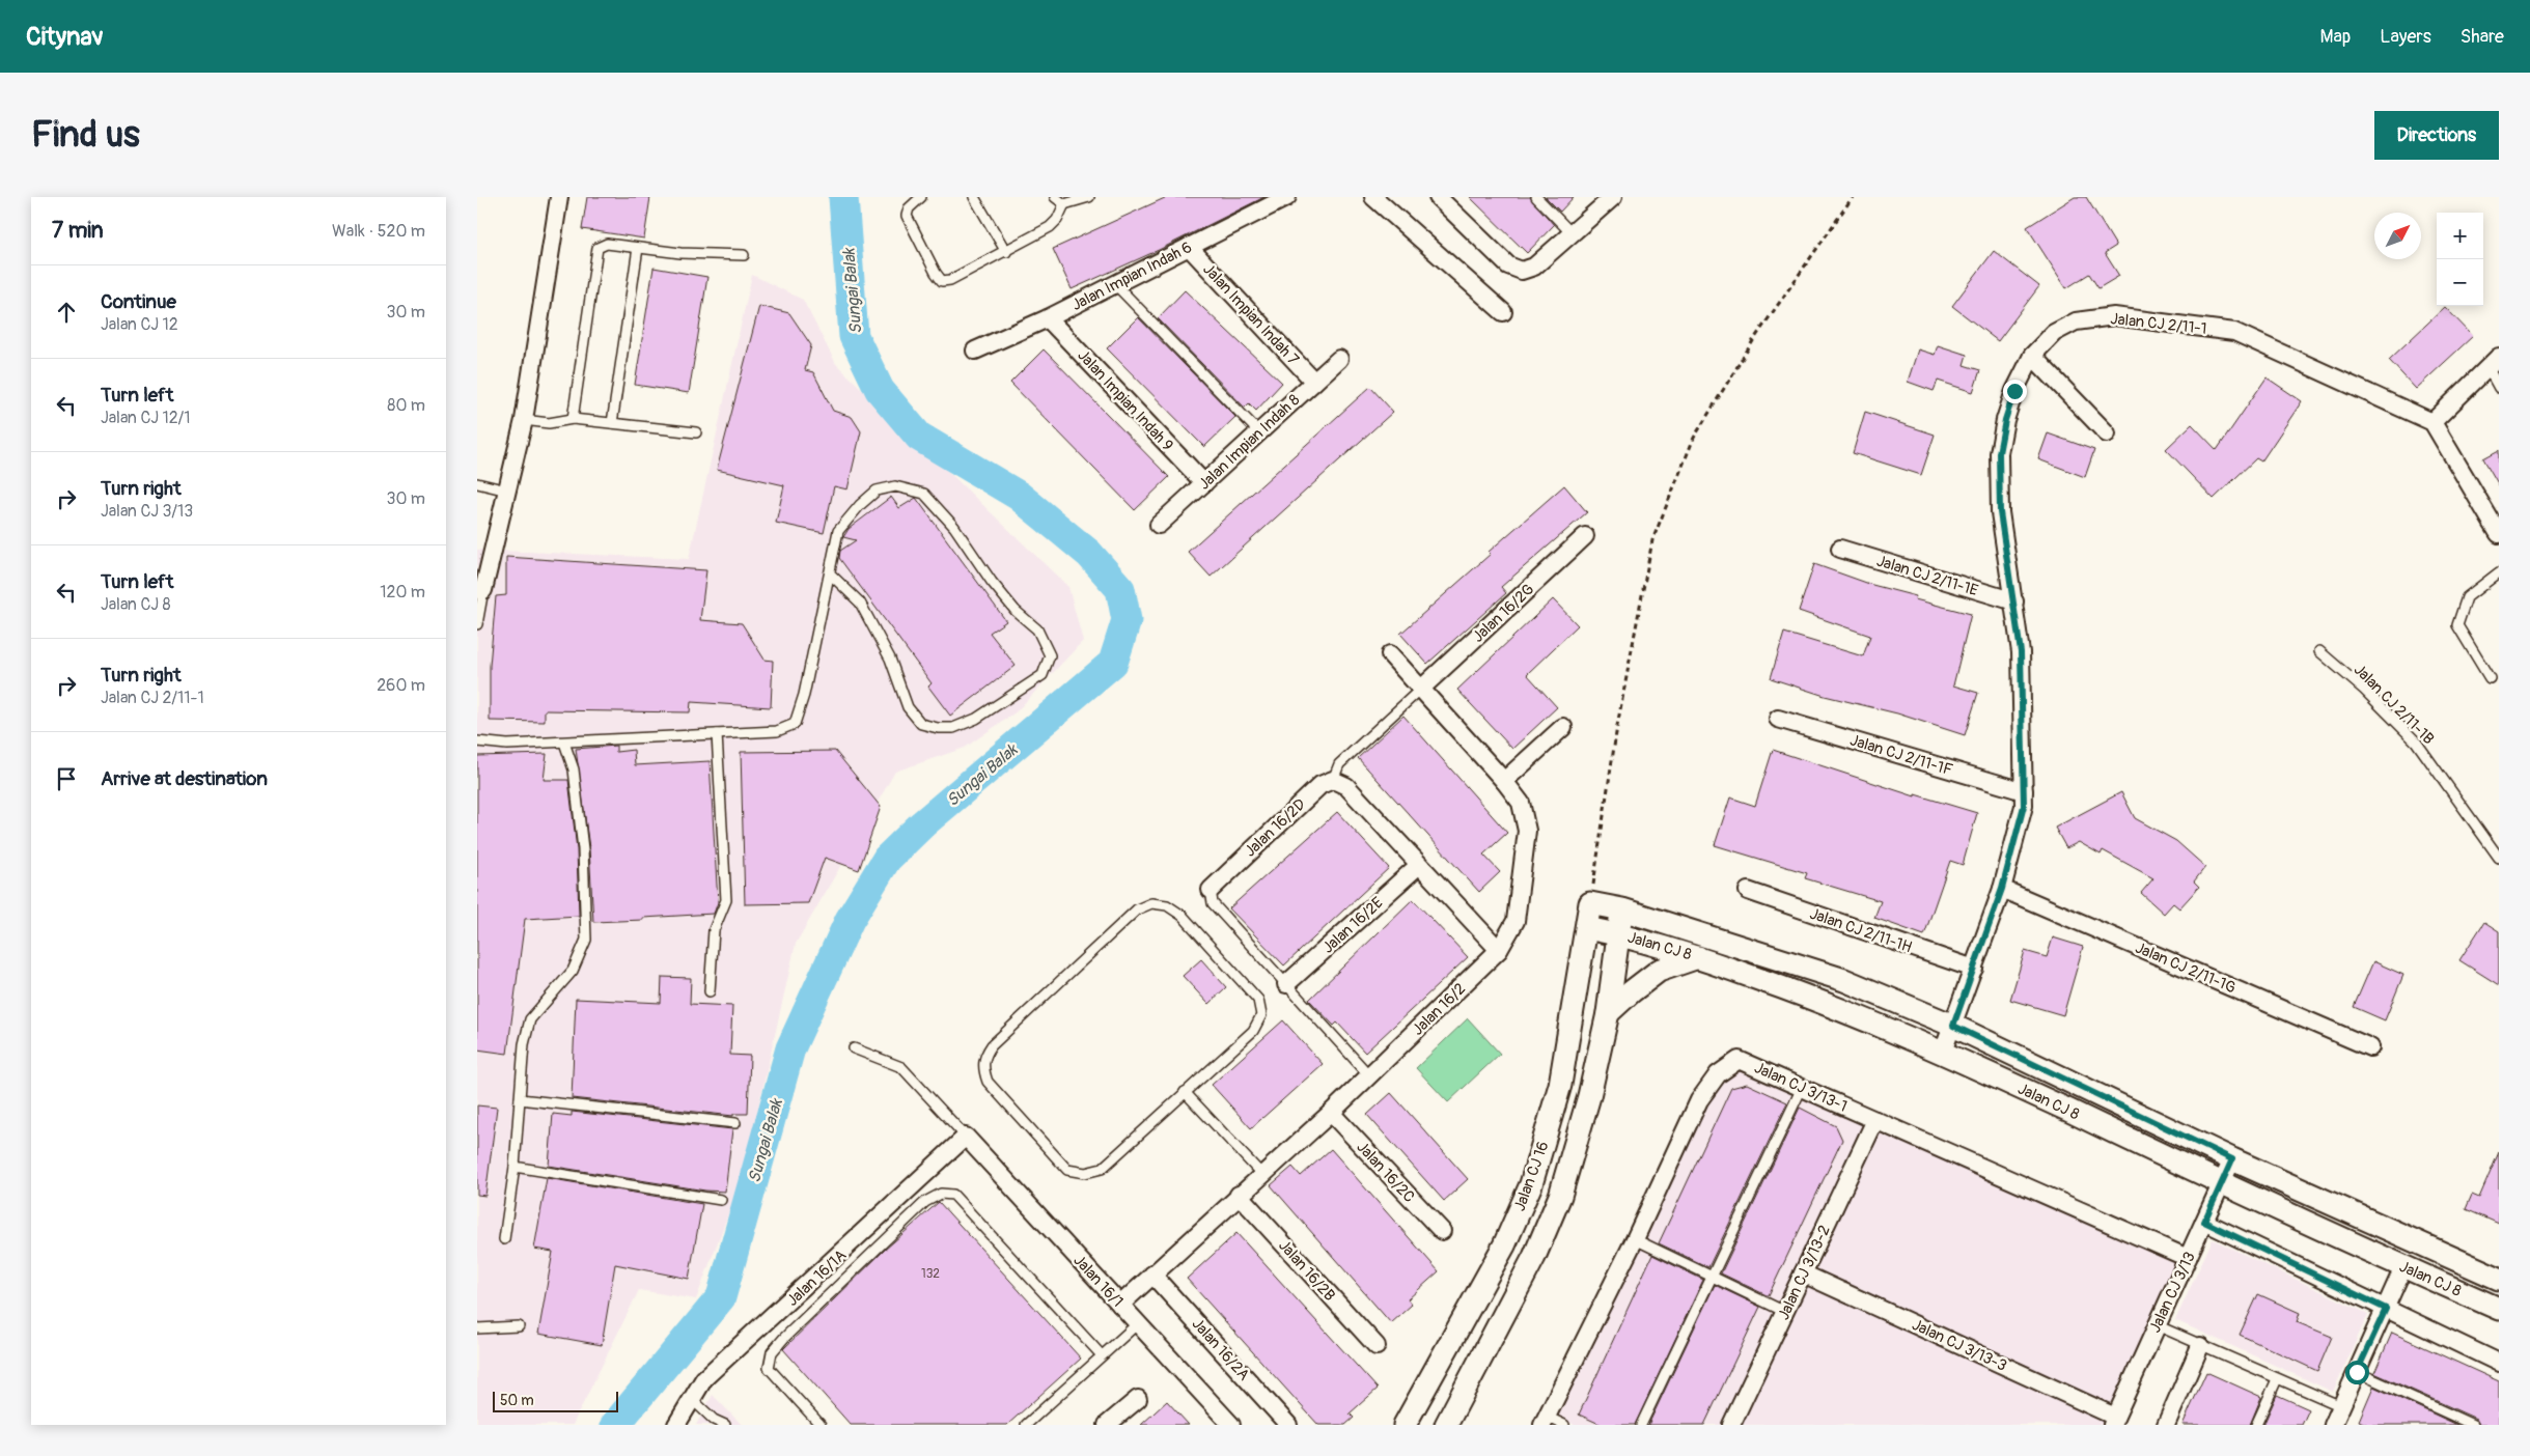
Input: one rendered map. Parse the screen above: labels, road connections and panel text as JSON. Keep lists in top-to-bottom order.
{
  "streets": {
    "street": [
      "Jalan Impian Indah 6",
      "Jalan Impian Indah 7",
      "Jalan CJ 2/11-1",
      "Jalan Impian Indah 9",
      "Jalan Impian Indah 8",
      "Jalan CJ 2/11-1E",
      "Jalan 16/2G",
      "Jalan CJ 2/11-1F",
      "Jalan 16/2D",
      "Jalan 16/2E",
      "Jalan CJ 2/11-1H",
      "Jalan CJ 8",
      "Jalan CJ 2/11-1G",
      "Jalan 16/2",
      "Jalan CJ 3/13-1",
      "Jalan 16/2C",
      "Jalan CJ 16",
      "Jalan 16/2B",
      "Jalan CJ 3/13-2",
      "Jalan 16/1A",
      "Jalan 16/1",
      "Jalan CJ 3/13",
      "Jalan CJ 3/13-3",
      "Jalan 16/2A"
    ],
    "lane": ["Jalan CJ 2/11-1B"]
  },
  "crossings": [
    ["Jalan Impian Indah 6", "Jalan Impian Indah 7"],
    ["Jalan Impian Indah 6", "Jalan Impian Indah 9"],
    ["Jalan Impian Indah 7", "Jalan Impian Indah 8"],
    ["Jalan CJ 2/11-1", "Jalan CJ 2/11-1E"],
    ["Jalan CJ 2/11-1", "Jalan CJ 2/11-1F"],
    ["Jalan CJ 2/11-1", "Jalan CJ 2/11-1H"],
    ["Jalan CJ 2/11-1", "Jalan CJ 8"],
    ["Jalan CJ 2/11-1", "Jalan CJ 2/11-1G"],
    ["Jalan Impian Indah 9", "Jalan Impian Indah 8"],
    ["Jalan 16/2G", "Jalan 16/2"],
    ["Jalan CJ 8", "Jalan CJ 16"],
    ["Jalan CJ 8", "Jalan CJ 3/13"],
    ["Jalan 16/2", "Jalan 16/2C"],
    ["Jalan 16/2", "Jalan 16/2B"],
    ["Jalan 16/2", "Jalan 16/1"],
    ["Jalan 16/2", "Jalan 16/2A"],
    ["Jalan CJ 3/13-1", "Jalan CJ 3/13-2"],
    ["Jalan CJ 3/13-1", "Jalan CJ 3/13"],
    ["Jalan CJ 3/13-2", "Jalan CJ 3/13-3"],
    ["Jalan 16/1A", "Jalan 16/1"],
    ["Jalan CJ 3/13", "Jalan CJ 3/13-3"]
  ],
  "water": ["Sungai Balak"],
  "house_numbers": ["132"],
  "scale_bar": "50 m",
  "north": "top right",
  "page": {
    "header": "Citynav",
    "nav": ["Map", "Layers", "Share"],
    "buttons": "Directions",
    "title": "Find us",
    "heading": ["7 min", "Walk · 520 m"],
    "map_buttons": ["+", "−"],
    "list": [
      ["Continue", "Jalan CJ 12", "30 m"],
      ["Turn left", "Jalan CJ 12/1", "80 m"],
      ["Turn right", "Jalan CJ 3/13", "30 m"],
      ["Turn left", "Jalan CJ 8", "120 m"],
      ["Turn right", "Jalan CJ 2/11-1", "260 m"],
      "Arrive at destination"
    ],
    "scale": "50 m"
  }
}
